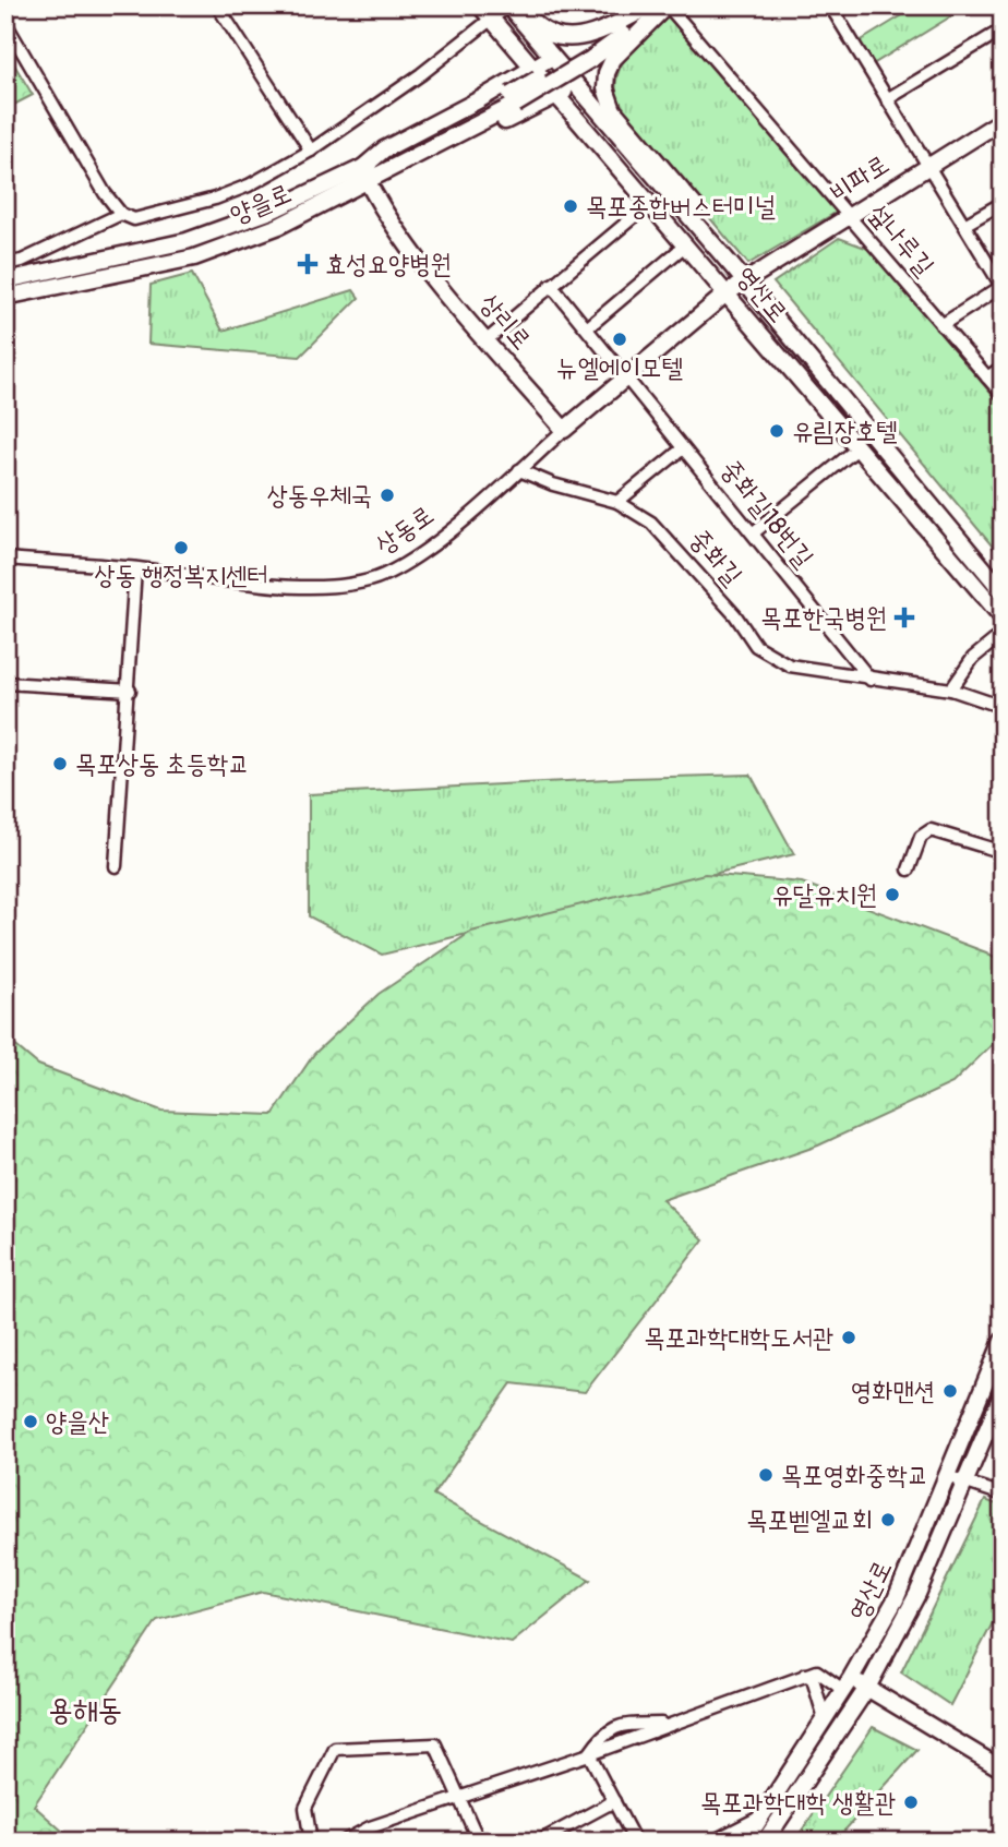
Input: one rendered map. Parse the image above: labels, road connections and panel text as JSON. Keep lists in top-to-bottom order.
{
  "streets": {
    "street": [
      "비파로",
      "양을로",
      "섶나루길",
      "영산로",
      "상리로",
      "중화길18번길",
      "상동로",
      "중화길"
    ]
  },
  "crossings": [
    ["비파로", "섶나루길"],
    ["비파로", "영산로"],
    ["비파로", "상동로"],
    ["양을로", "섶나루길"],
    ["양을로", "상리로"],
    ["영산로", "상동로"],
    ["상리로", "상동로"],
    ["중화길18번길", "상동로"],
    ["중화길18번길", "중화길"],
    ["상동로", "중화길"]
  ],
  "districts": ["용해동"],
  "places": {
    "other": [
      "목포종합버스터미널",
      "뉴엘에이모텔",
      "유림장호텔",
      "상동우체국",
      "상동 행정복지센터",
      "목포상동 초등학교",
      "유달유치원",
      "목포과학대학도서관",
      "영화맨션",
      "양을산",
      "목포영화중학교",
      "목포벧엘교회",
      "목포과학대학 생활관"
    ],
    "health": ["효성요양병원", "목포한국병원"]
  }
}
